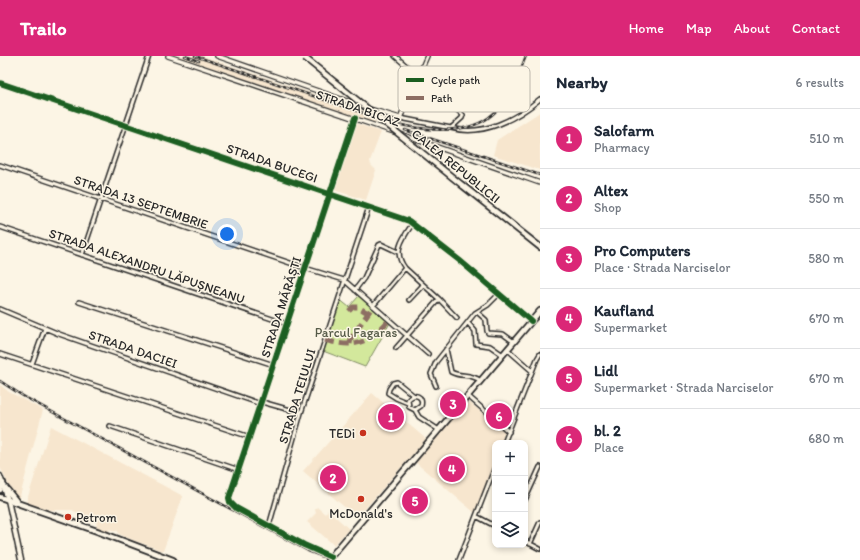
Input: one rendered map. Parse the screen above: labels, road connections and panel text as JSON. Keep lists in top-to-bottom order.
{
  "streets": {
    "main road": ["CALEA REPUBLICII"],
    "street": [
      "STRADA BICAZ",
      "STRADA BUCEGI",
      "STRADA 13 SEPTEMBRIE",
      "STRADA ALEXANDRU LĂPUȘNEANU",
      "STRADA MĂRĂȘTI",
      "STRADA DACIEI",
      "STRADA TEIULUI"
    ]
  },
  "crossings": [
    ["STRADA BICAZ", "STRADA MĂRĂȘTI"],
    ["STRADA BUCEGI", "STRADA MĂRĂȘTI"],
    ["STRADA BUCEGI", "STRADA TEIULUI"],
    ["STRADA 13 SEPTEMBRIE", "STRADA MĂRĂȘTI"],
    ["STRADA 13 SEPTEMBRIE", "STRADA TEIULUI"],
    ["STRADA ALEXANDRU LĂPUȘNEANU", "STRADA MĂRĂȘTI"],
    ["STRADA MĂRĂȘTI", "STRADA DACIEI"],
    ["STRADA MĂRĂȘTI", "STRADA TEIULUI"],
    ["STRADA DACIEI", "STRADA TEIULUI"]
  ],
  "parks": ["Parcul Fagaras"],
  "places": ["TEDi", "McDonald's", "Petrom"],
  "legend": ["Cycle path", "Path"],
  "page": {
    "header": "Trailo",
    "nav": [
      "Home",
      "Map",
      "About",
      "Contact"
    ],
    "heading": ["Nearby", "6 results"],
    "list": [
      {
        "mark": "1",
        "name": "Salofarm",
        "note": "Pharmacy",
        "value": "510 m"
      },
      {
        "mark": "2",
        "name": "Altex",
        "note": "Shop",
        "value": "550 m"
      },
      {
        "mark": "3",
        "name": "Pro Computers",
        "note": "Place · Strada Narciselor",
        "value": "580 m"
      },
      {
        "mark": "4",
        "name": "Kaufland",
        "note": "Supermarket",
        "value": "670 m"
      },
      {
        "mark": "5",
        "name": "Lidl",
        "note": "Supermarket · Strada Narciselor",
        "value": "670 m"
      },
      {
        "mark": "6",
        "name": "bl. 2",
        "note": "Place",
        "value": "680 m"
      }
    ],
    "pins": [
      "3",
      "6",
      "1",
      "4",
      "2",
      "5"
    ],
    "map_buttons": ["+", "−"]
  }
}
